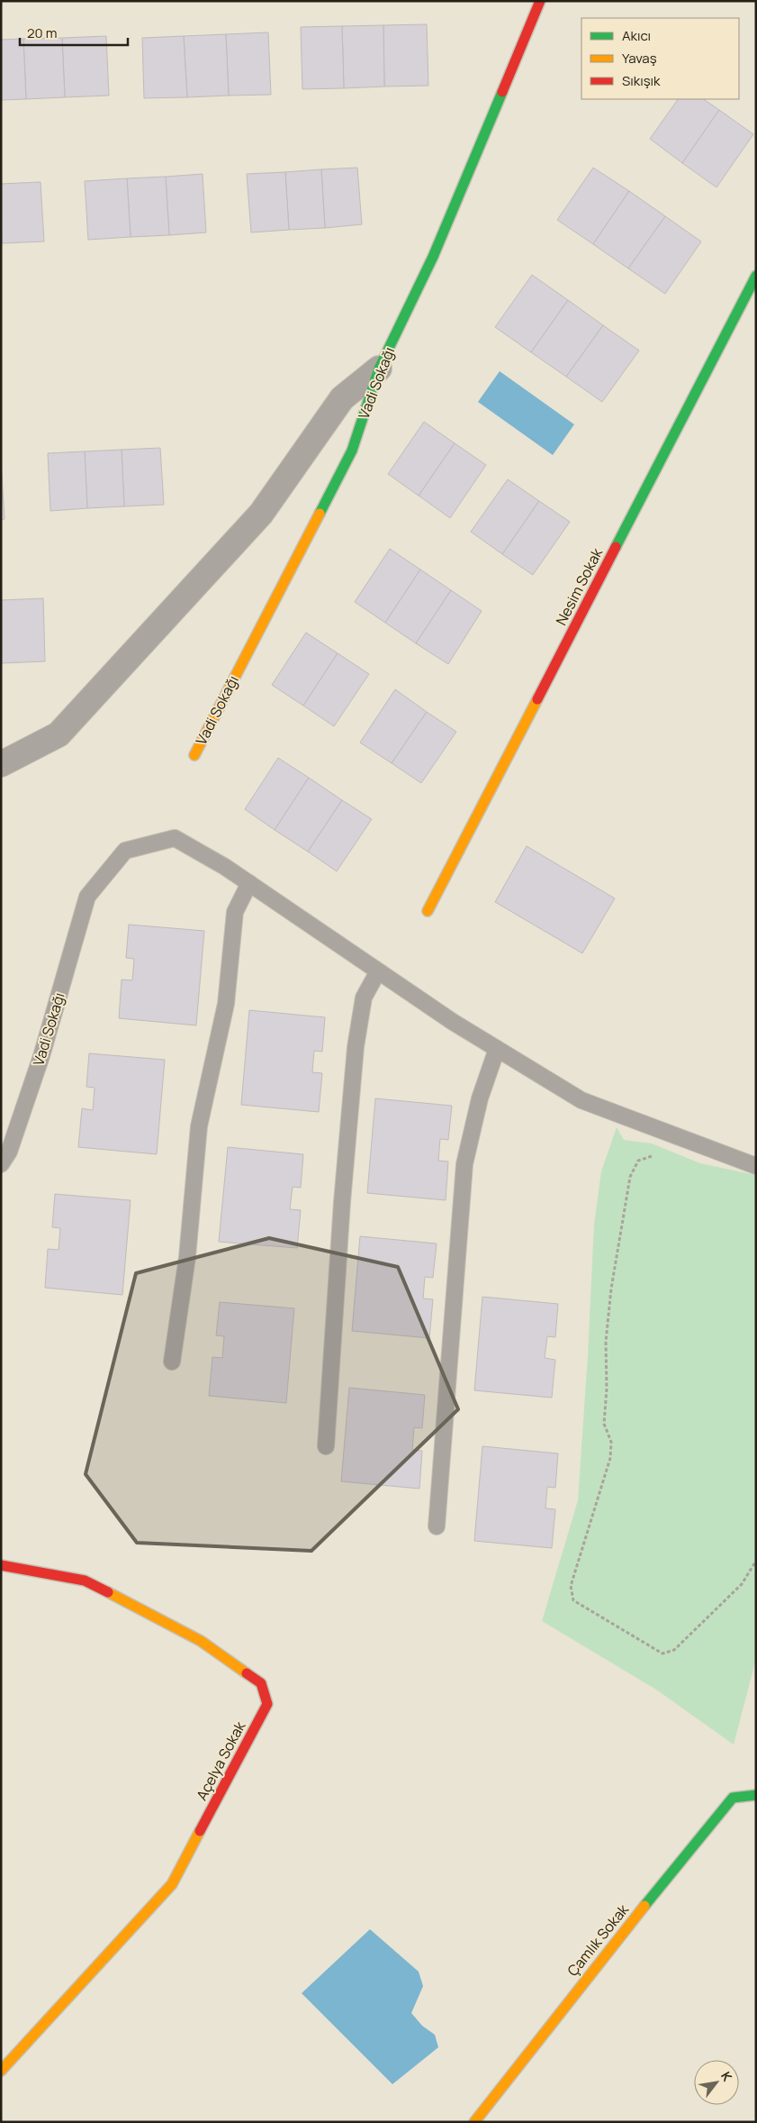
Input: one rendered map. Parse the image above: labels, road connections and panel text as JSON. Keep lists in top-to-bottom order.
{
  "streets": {
    "street": [
      "Vadi Sokağı",
      "Nesim Sokak",
      "Açelya Sokak",
      "Çamlık Sokak"
    ]
  },
  "legend": ["Akıcı", "Yavaş", "Sıkışık"],
  "scale_bar": "20 m",
  "north": "top right"
}
